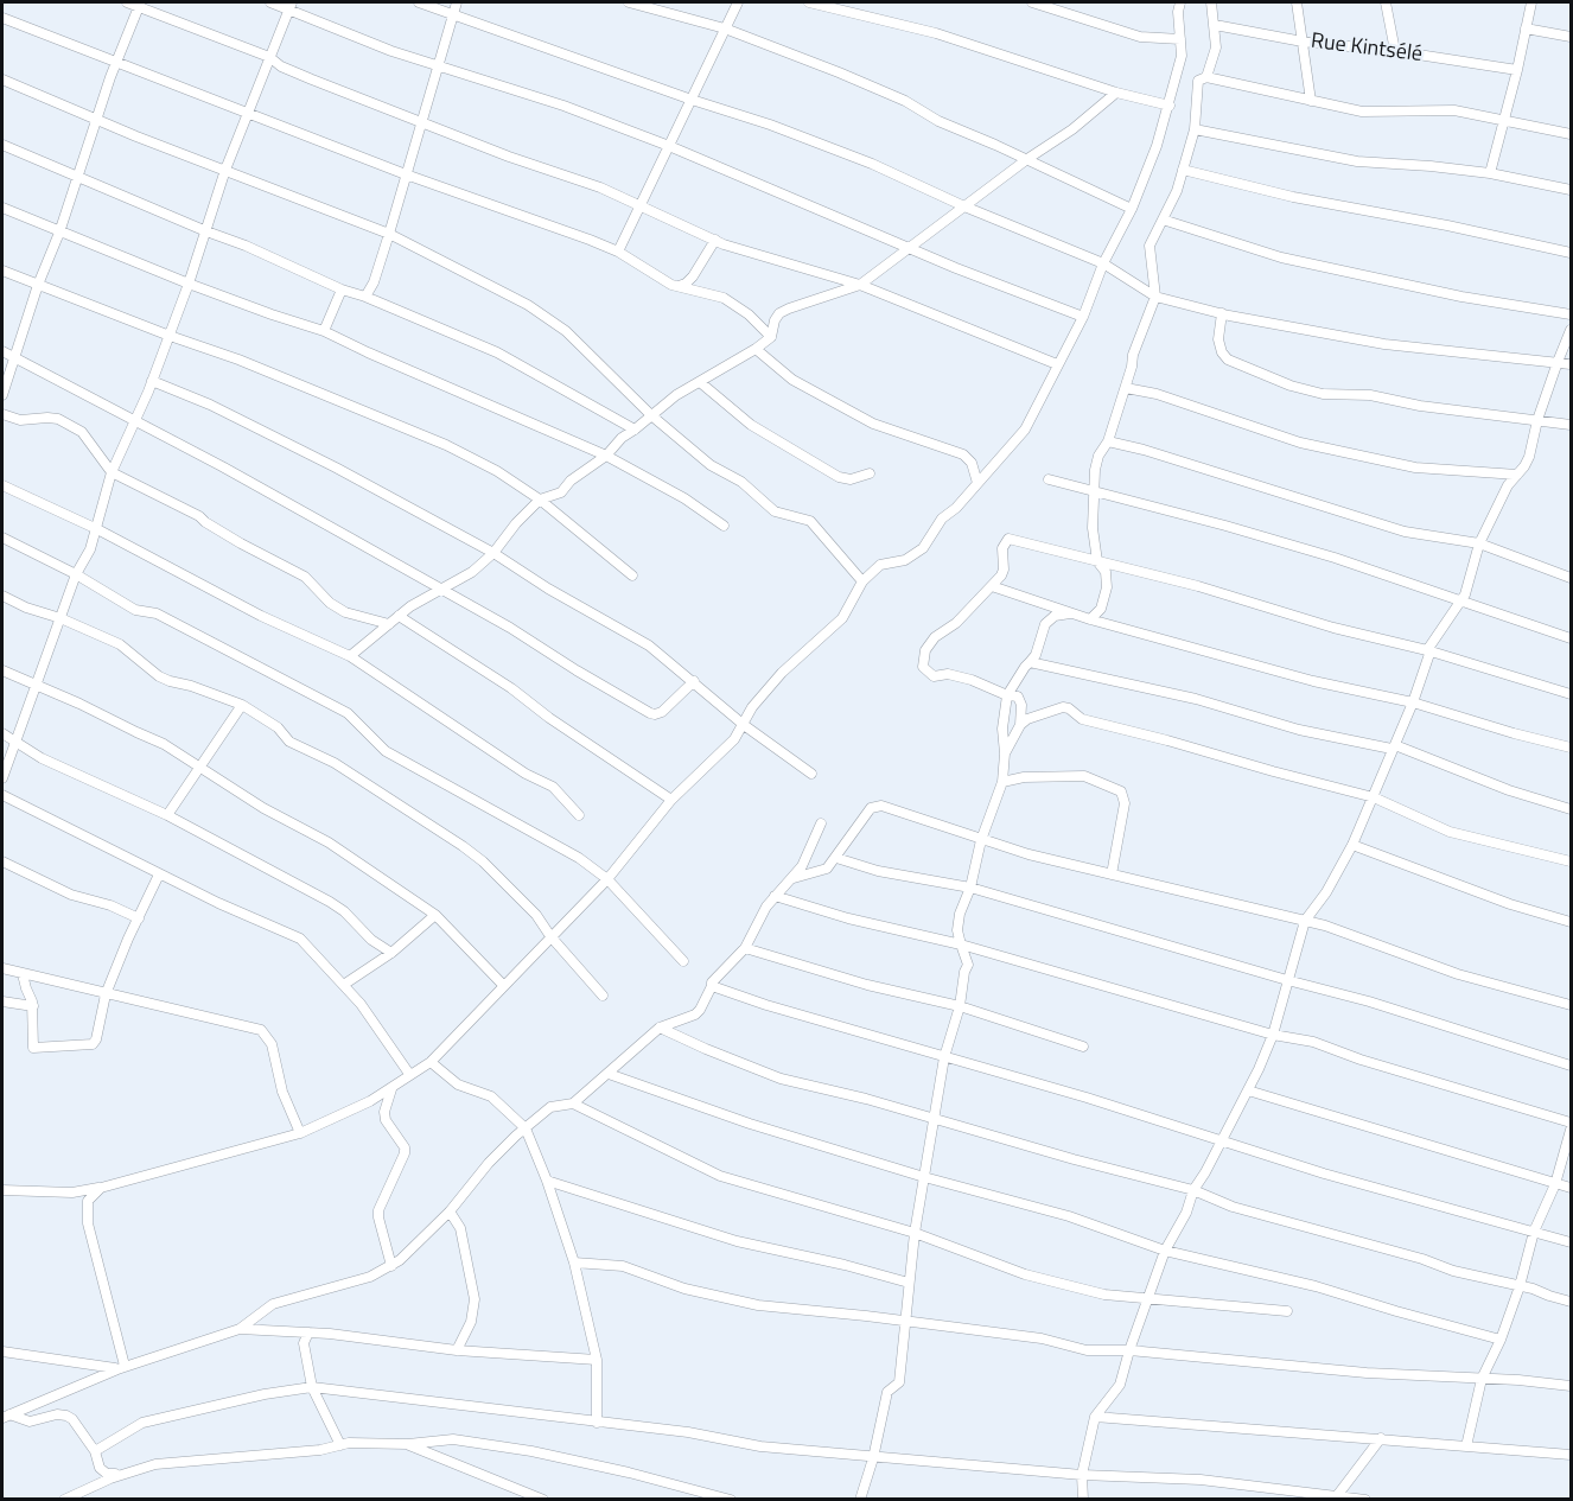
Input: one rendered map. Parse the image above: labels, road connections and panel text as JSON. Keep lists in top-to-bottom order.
{
  "streets": {
    "street": ["Rue Kintsélé"]
  }
}
